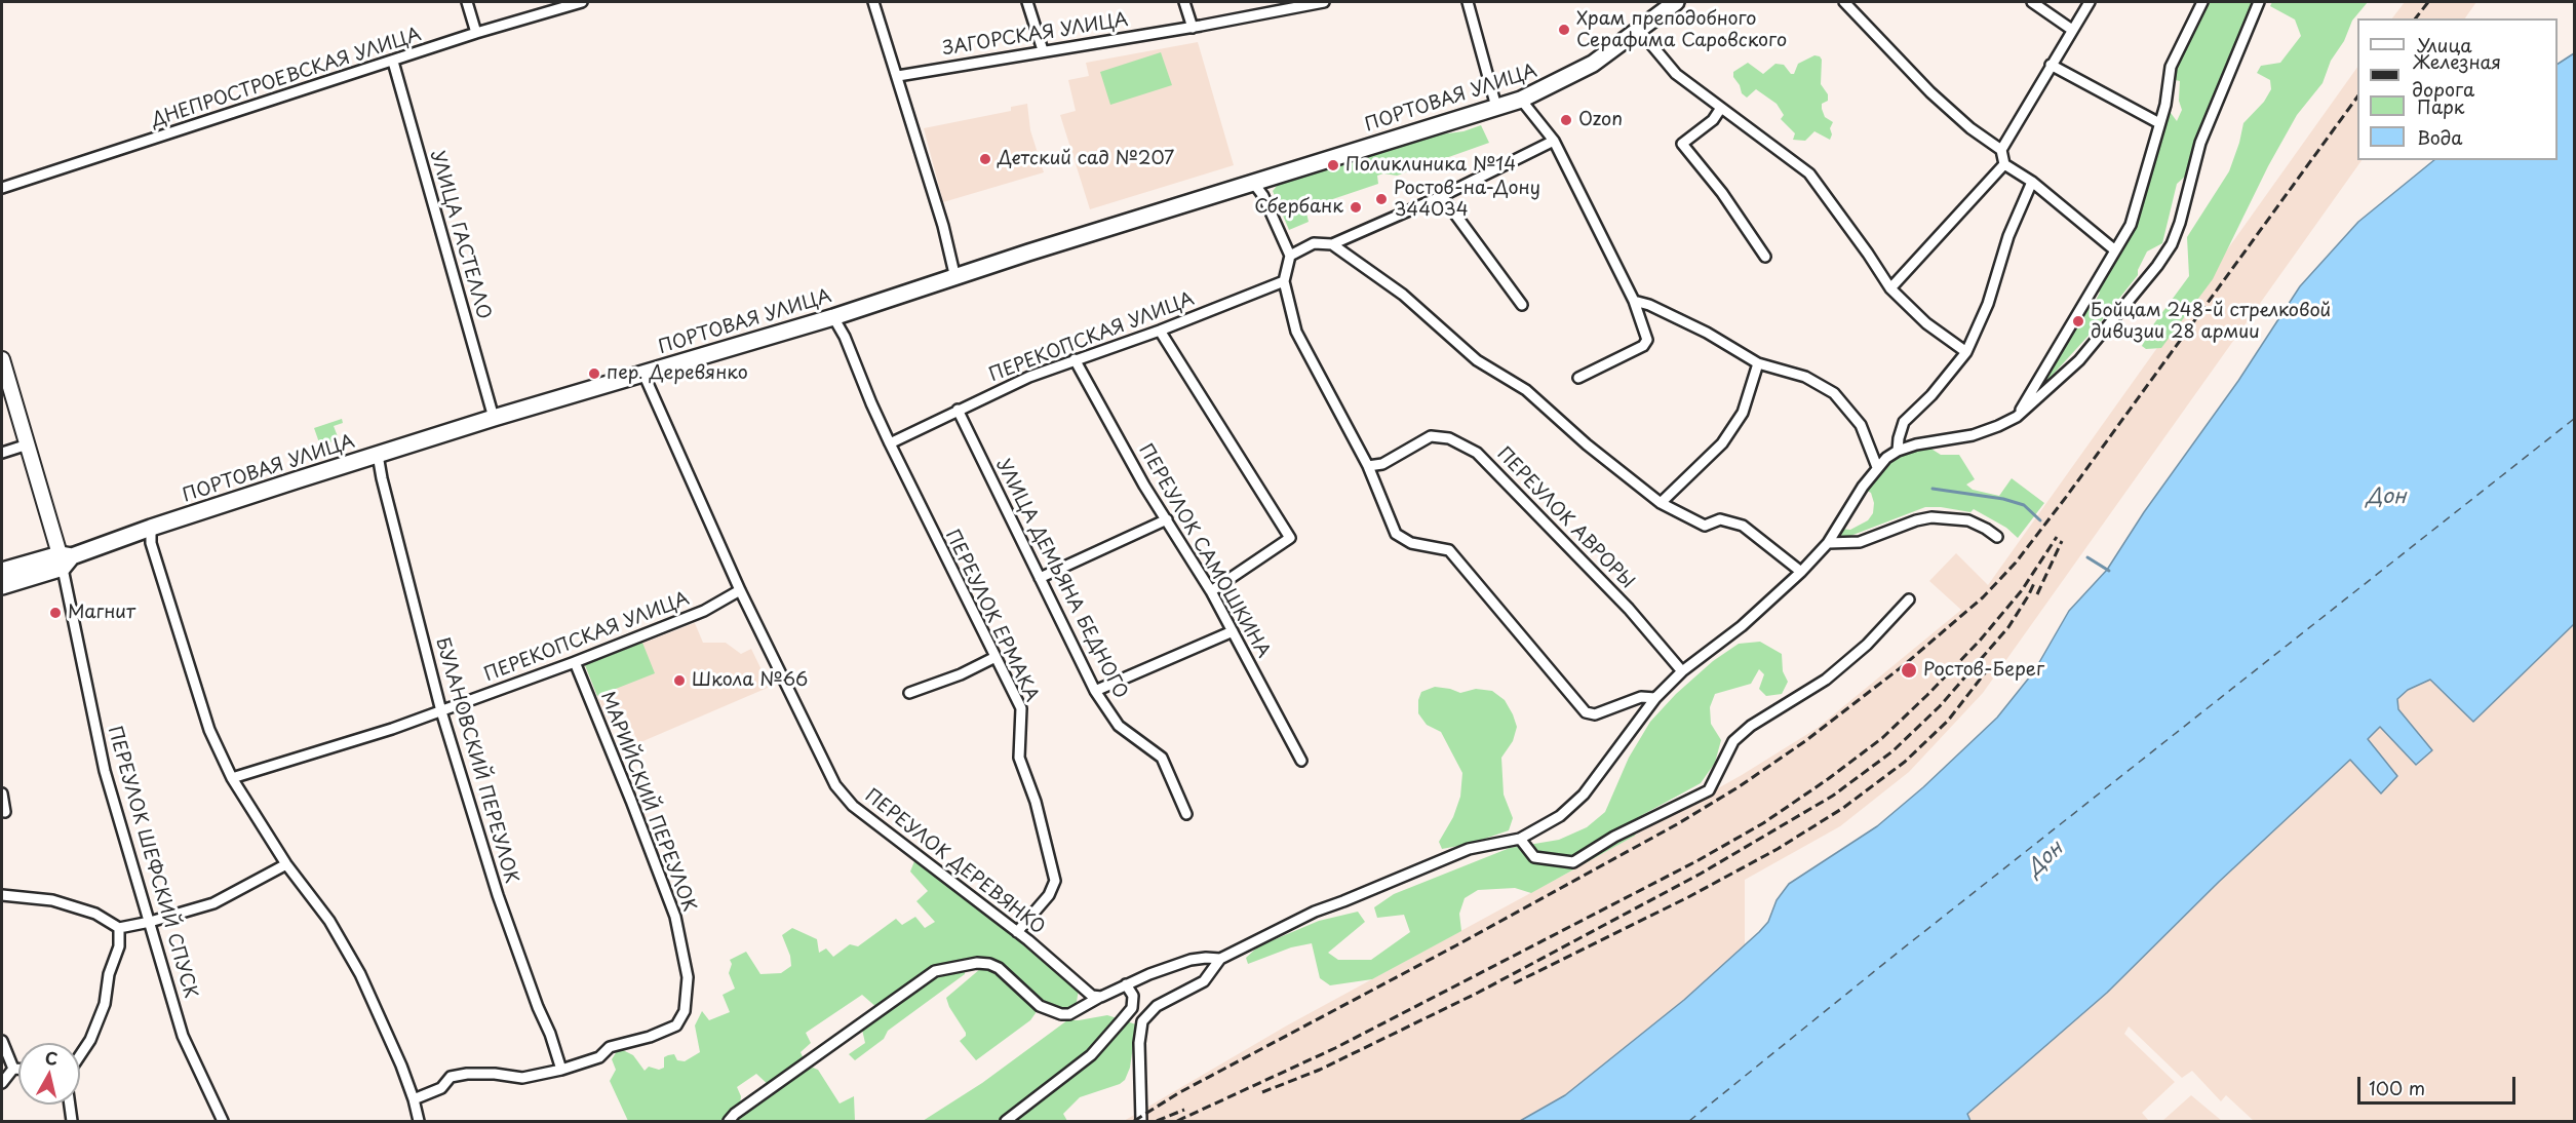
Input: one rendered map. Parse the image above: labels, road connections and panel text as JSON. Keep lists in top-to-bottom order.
{
  "streets": {
    "main road": ["ПОРТОВАЯ УЛИЦА"],
    "street": [
      "ЗАГОРСКАЯ УЛИЦА",
      "ДНЕПРОСТРОЕВСКАЯ УЛИЦА",
      "УЛИЦА ГАСТЕЛЛО",
      "ПЕРЕКОПСКАЯ УЛИЦА",
      "ПЕРЕУЛОК АВРОРЫ",
      "ПЕРЕУЛОК САМОШКИНА",
      "УЛИЦА ДЕМЬЯНА БЕДНОГО",
      "ПЕРЕУЛОК ЕРМАКА",
      "БУЛАНОВСКИЙ ПЕРЕУЛОК",
      "МАРИЙСКИЙ ПЕРЕУЛОК",
      "ПЕРЕУЛОК ШЕФСКИЙ СПУСК",
      "ПЕРЕУЛОК ДЕРЕВЯНКО"
    ]
  },
  "crossings": [
    ["ДНЕПРОСТРОЕВСКАЯ УЛИЦА", "УЛИЦА ГАСТЕЛЛО"],
    ["ПОРТОВАЯ УЛИЦА", "УЛИЦА ГАСТЕЛЛО"],
    ["ПОРТОВАЯ УЛИЦА", "ПЕРЕУЛОК ЕРМАКА"],
    ["ПОРТОВАЯ УЛИЦА", "БУЛАНОВСКИЙ ПЕРЕУЛОК"],
    ["ПОРТОВАЯ УЛИЦА", "ПЕРЕУЛОК ШЕФСКИЙ СПУСК"],
    ["ПОРТОВАЯ УЛИЦА", "ПЕРЕУЛОК ДЕРЕВЯНКО"],
    ["ПЕРЕКОПСКАЯ УЛИЦА", "ПЕРЕУЛОК САМОШКИНА"],
    ["ПЕРЕКОПСКАЯ УЛИЦА", "УЛИЦА ДЕМЬЯНА БЕДНОГО"],
    ["ПЕРЕКОПСКАЯ УЛИЦА", "ПЕРЕУЛОК ЕРМАКА"],
    ["ПЕРЕКОПСКАЯ УЛИЦА", "БУЛАНОВСКИЙ ПЕРЕУЛОК"],
    ["ПЕРЕКОПСКАЯ УЛИЦА", "МАРИЙСКИЙ ПЕРЕУЛОК"],
    ["ПЕРЕКОПСКАЯ УЛИЦА", "ПЕРЕУЛОК ДЕРЕВЯНКО"],
    ["ПЕРЕУЛОК ЕРМАКА", "ПЕРЕУЛОК ДЕРЕВЯНКО"],
    ["БУЛАНОВСКИЙ ПЕРЕУЛОК", "МАРИЙСКИЙ ПЕРЕУЛОК"]
  ],
  "water": ["Дон"],
  "places": [
    "Храм преподобного Серафима Саровского",
    "Ozon",
    "Детский сад №207",
    "Поликлиника №14",
    "Ростов-на-Дону 344034",
    "Сбербанк",
    "Бойцам 248-й стрелковой дивизии 28 армии",
    "пер. Деревянко",
    "Магнит",
    "Ростов-Берег",
    "Школа №66"
  ],
  "legend": [
    "Улица",
    "Железная дорога",
    "Парк",
    "Вода"
  ],
  "scale_bar": "100 m",
  "north": "top"
}
